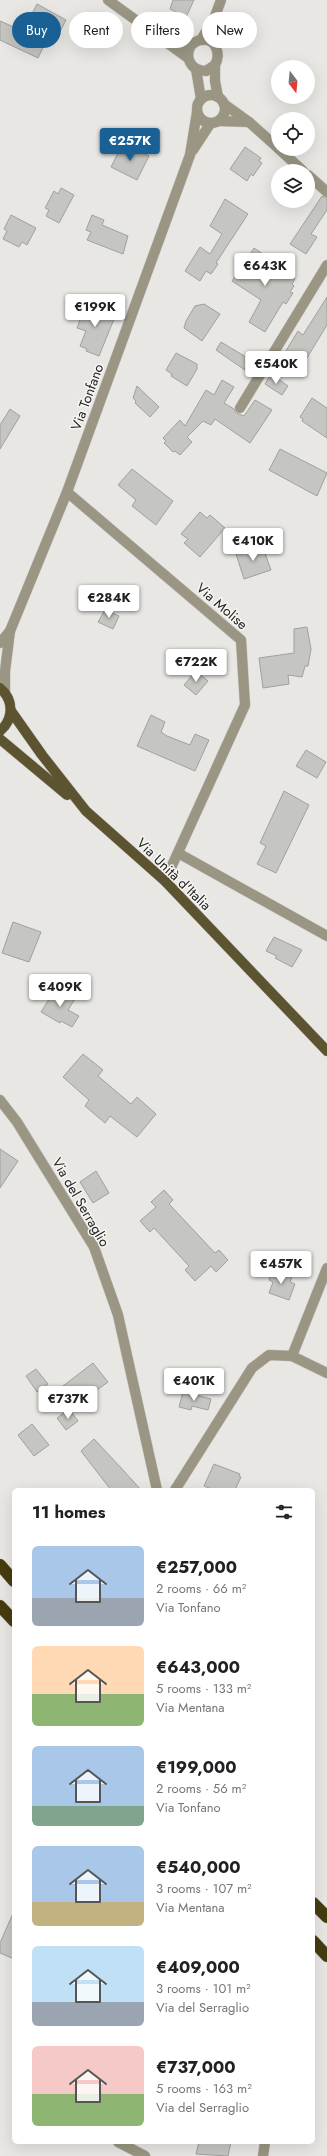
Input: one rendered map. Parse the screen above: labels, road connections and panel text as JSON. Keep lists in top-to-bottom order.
{
  "streets": {
    "main road": ["Via Unità d'Italia"],
    "street": ["Via Tonfano", "Via Molise", "Via del Serraglio"]
  },
  "crossings": [
    ["Via Tonfano", "Via Molise"],
    ["Via Molise", "Via Unità d'Italia"]
  ],
  "north": "bottom",
  "page": {
    "chip": [
      "Buy",
      "Rent",
      "Filters",
      "New"
    ],
    "price": [
      "€257K",
      "€643K",
      "€199K",
      "€540K",
      "€410K",
      "€284K",
      "€722K",
      "€409K",
      "€457K",
      "€401K",
      "€737K"
    ],
    "heading": "11 homes",
    "list": [
      {
        "name": "€257,000",
        "note": "2 rooms · 66 m² · Via Tonfano"
      },
      {
        "name": "€643,000",
        "note": "5 rooms · 133 m² · Via Mentana"
      },
      {
        "name": "€199,000",
        "note": "2 rooms · 56 m² · Via Tonfano"
      },
      {
        "name": "€540,000",
        "note": "3 rooms · 107 m² · Via Mentana"
      },
      {
        "name": "€409,000",
        "note": "3 rooms · 101 m² · Via del Serraglio"
      },
      {
        "name": "€737,000",
        "note": "5 rooms · 163 m² · Via del Serraglio"
      }
    ]
  }
}
